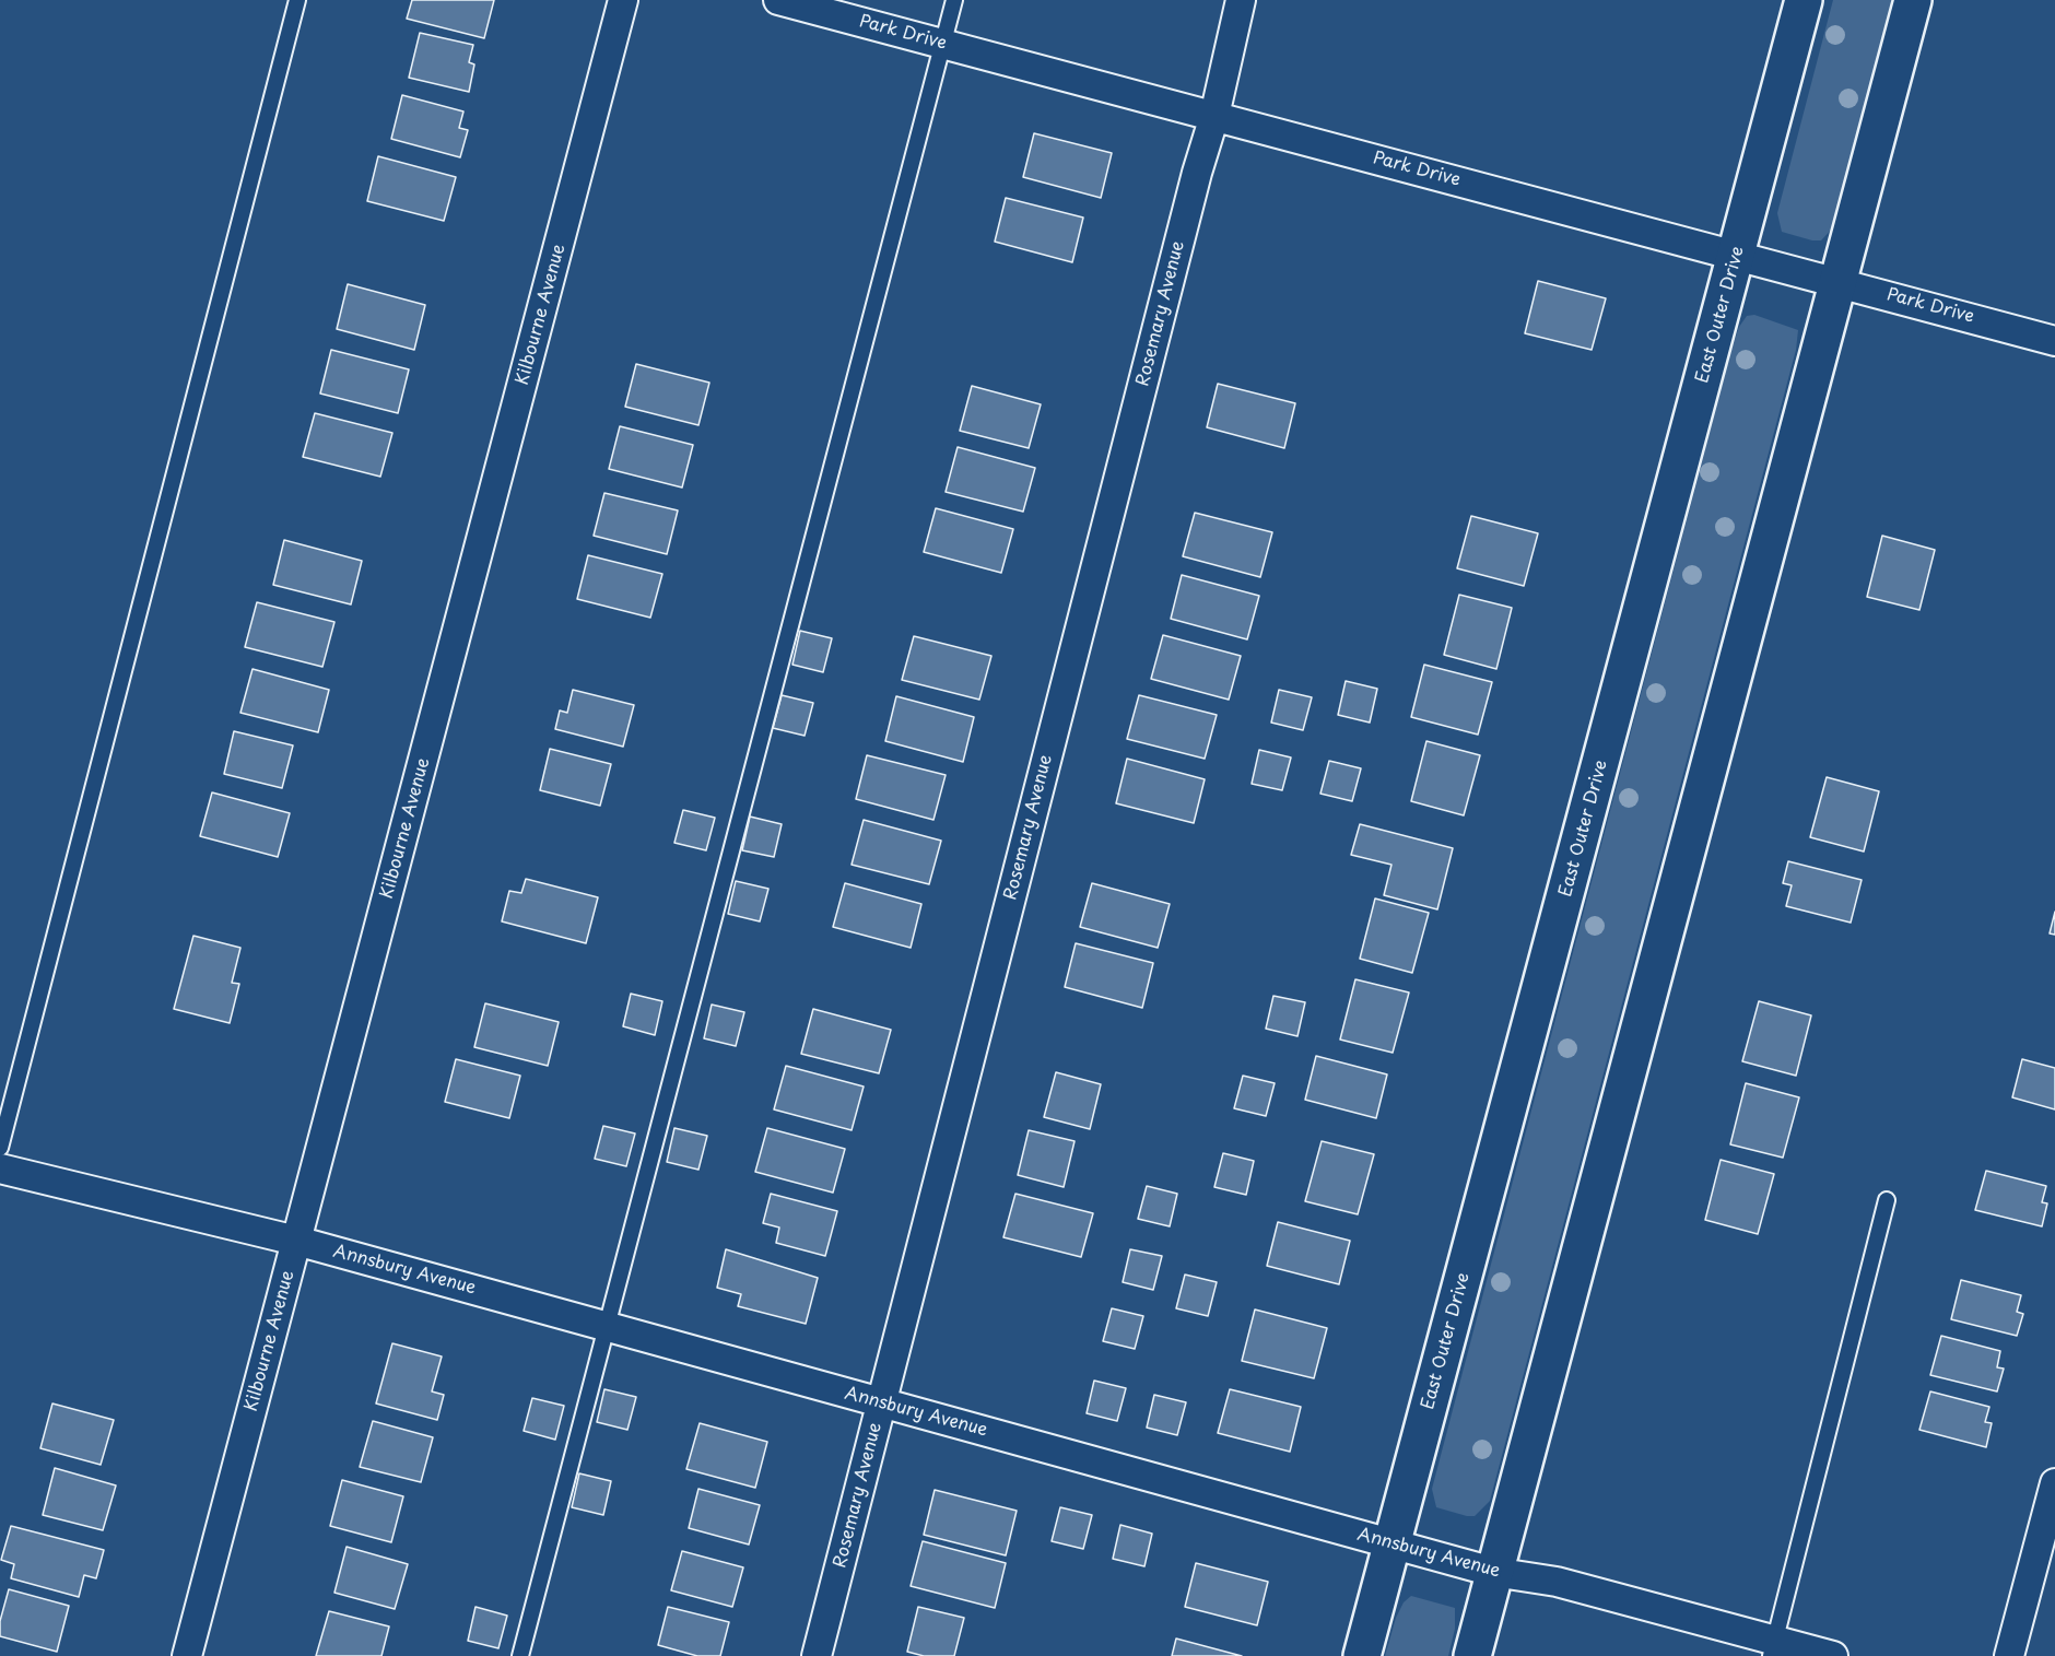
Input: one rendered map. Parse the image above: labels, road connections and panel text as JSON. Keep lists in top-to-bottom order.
{
  "streets": {
    "street": [
      "Park Drive",
      "Rosemary Avenue",
      "Kilbourne Avenue",
      "East Outer Drive",
      "Annsbury Avenue"
    ]
  },
  "crossings": [
    ["Park Drive", "Rosemary Avenue"],
    ["Park Drive", "East Outer Drive"],
    ["Rosemary Avenue", "Annsbury Avenue"],
    ["Kilbourne Avenue", "Annsbury Avenue"],
    ["East Outer Drive", "Annsbury Avenue"]
  ]
}
